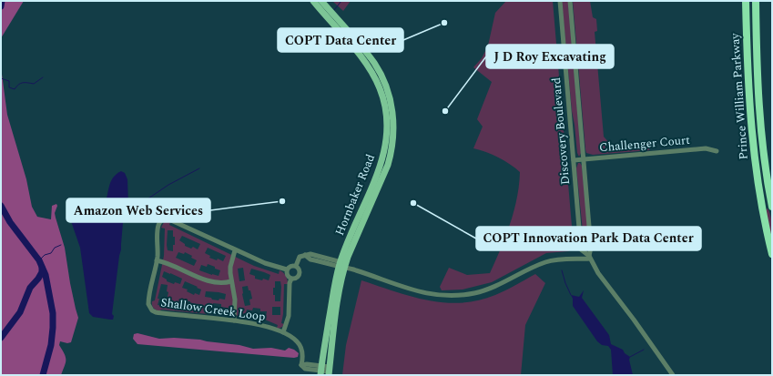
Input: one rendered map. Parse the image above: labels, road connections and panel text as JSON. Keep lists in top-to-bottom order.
{
  "streets": {
    "highway": ["Prince William Parkway"],
    "main road": ["Hornbaker Road"],
    "street": ["Discovery Boulevard", "Challenger Court", "Shallow Creek Loop"]
  },
  "crossings": [
    ["Discovery Boulevard", "Challenger Court"],
    ["Hornbaker Road", "Shallow Creek Loop"]
  ],
  "places": [
    "COPT Data Center",
    "J D Roy Excavating",
    "Amazon Web Services",
    "COPT Innovation Park Data Center"
  ]
}
